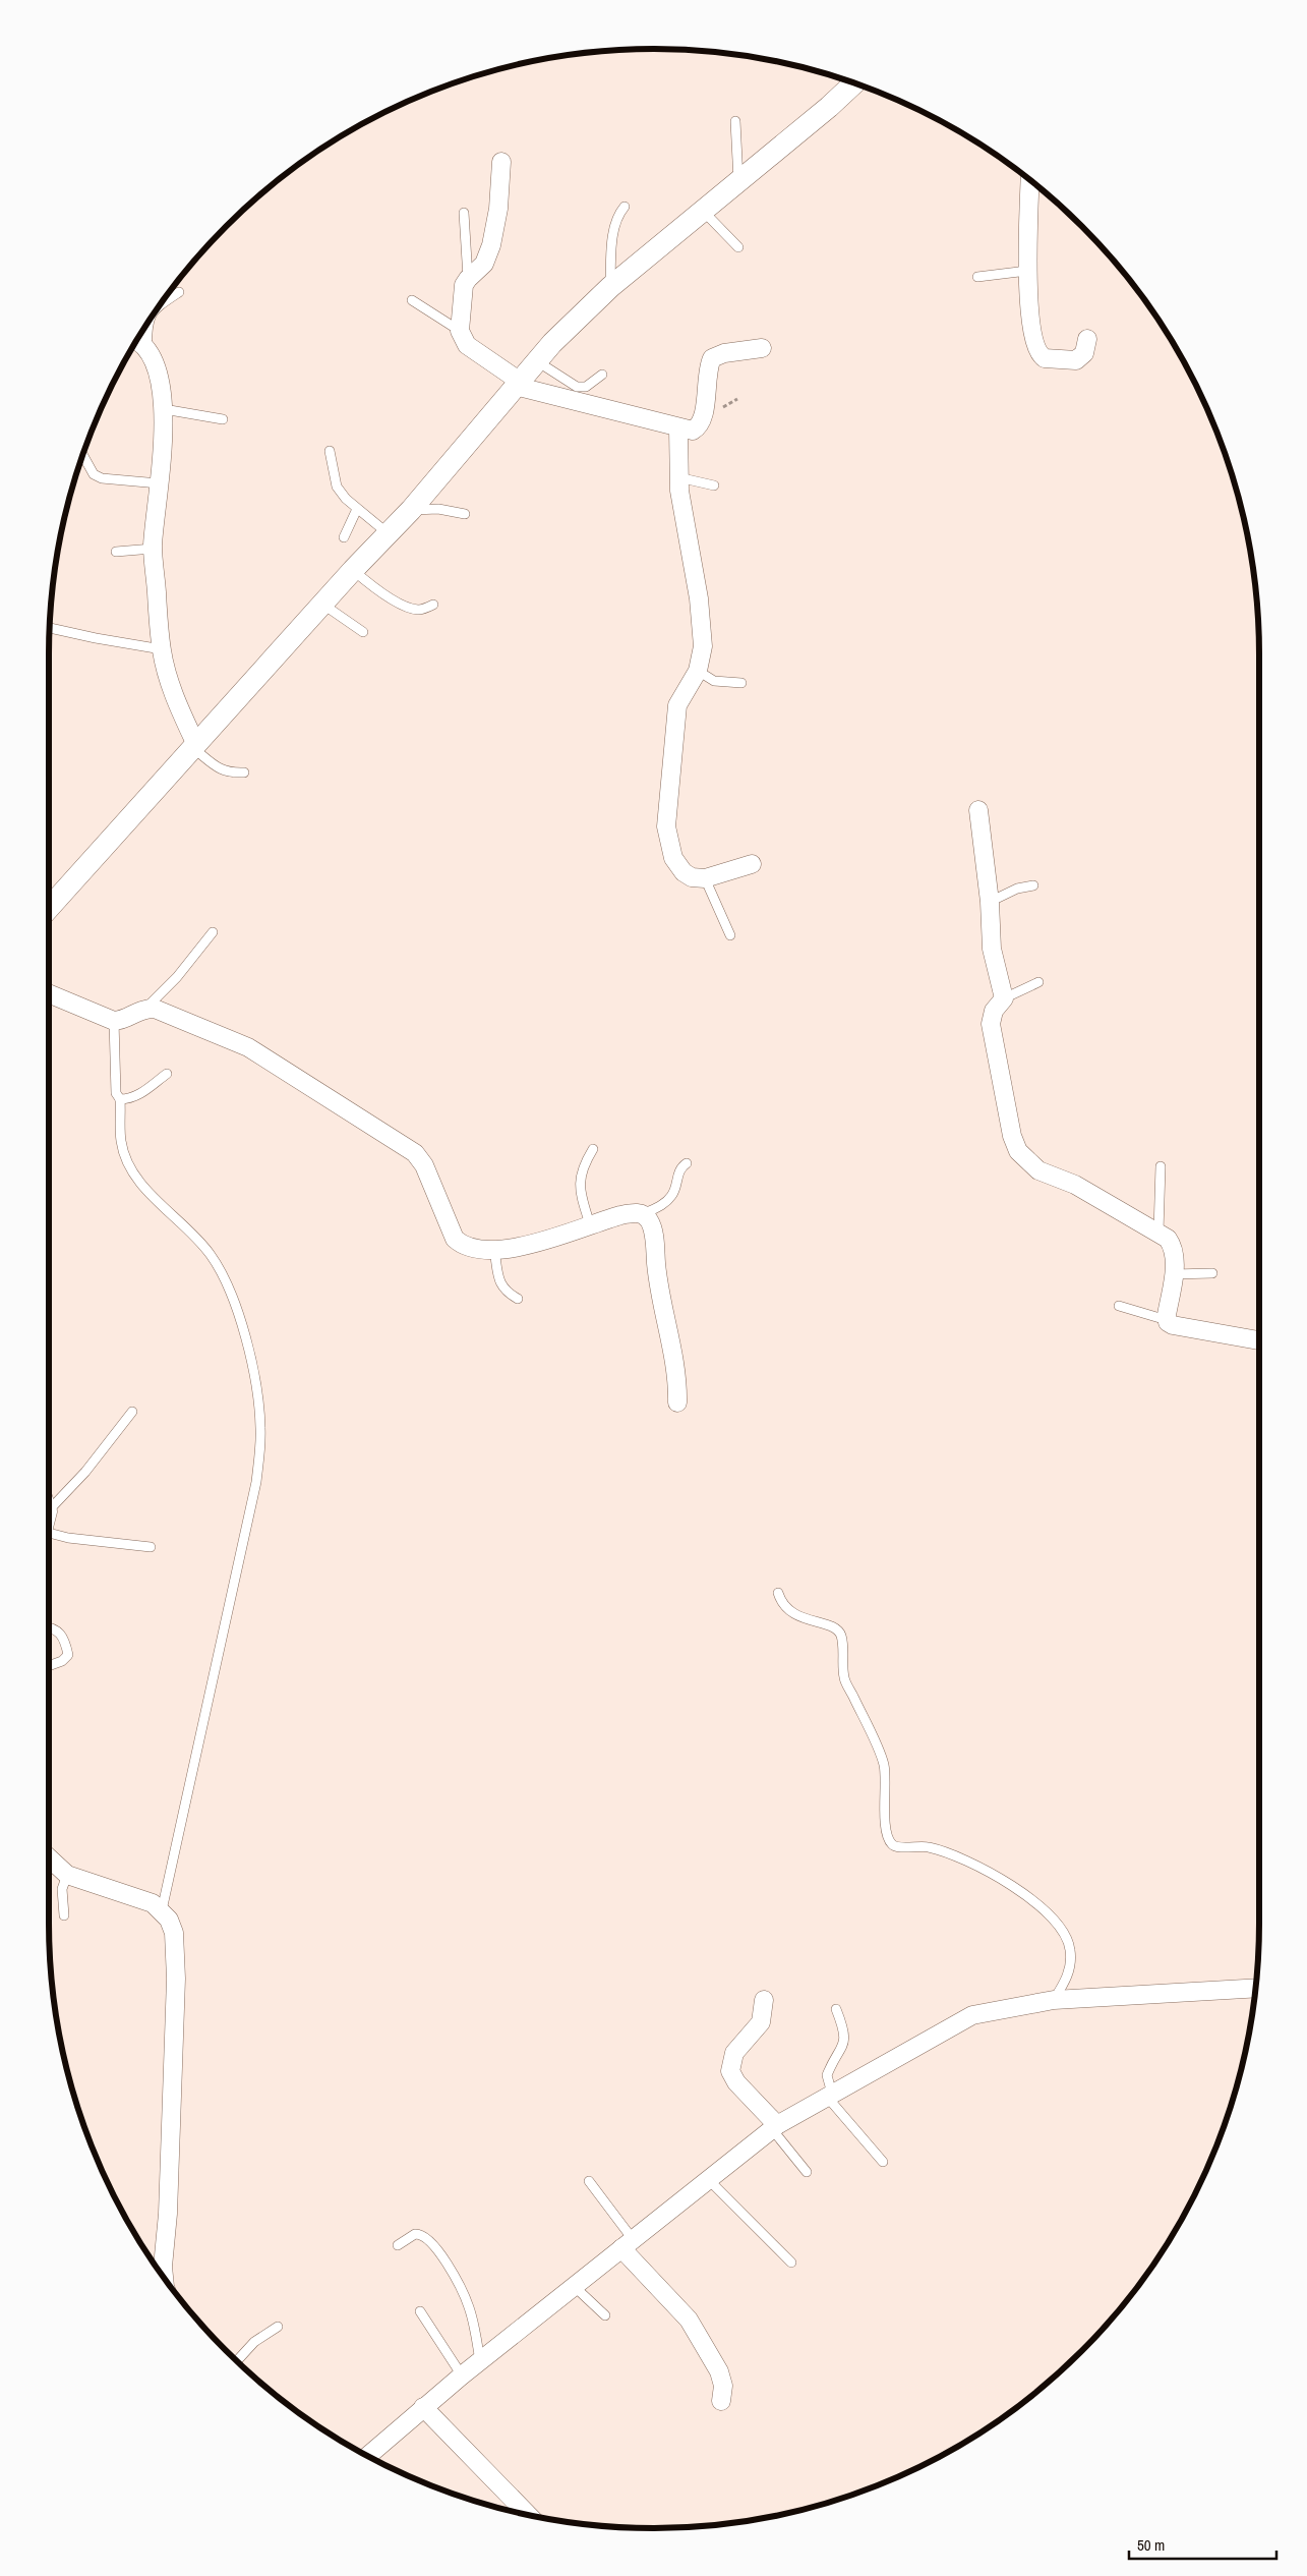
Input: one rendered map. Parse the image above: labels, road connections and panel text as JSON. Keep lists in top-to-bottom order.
{
  "scale_bar": "50 m"
}
